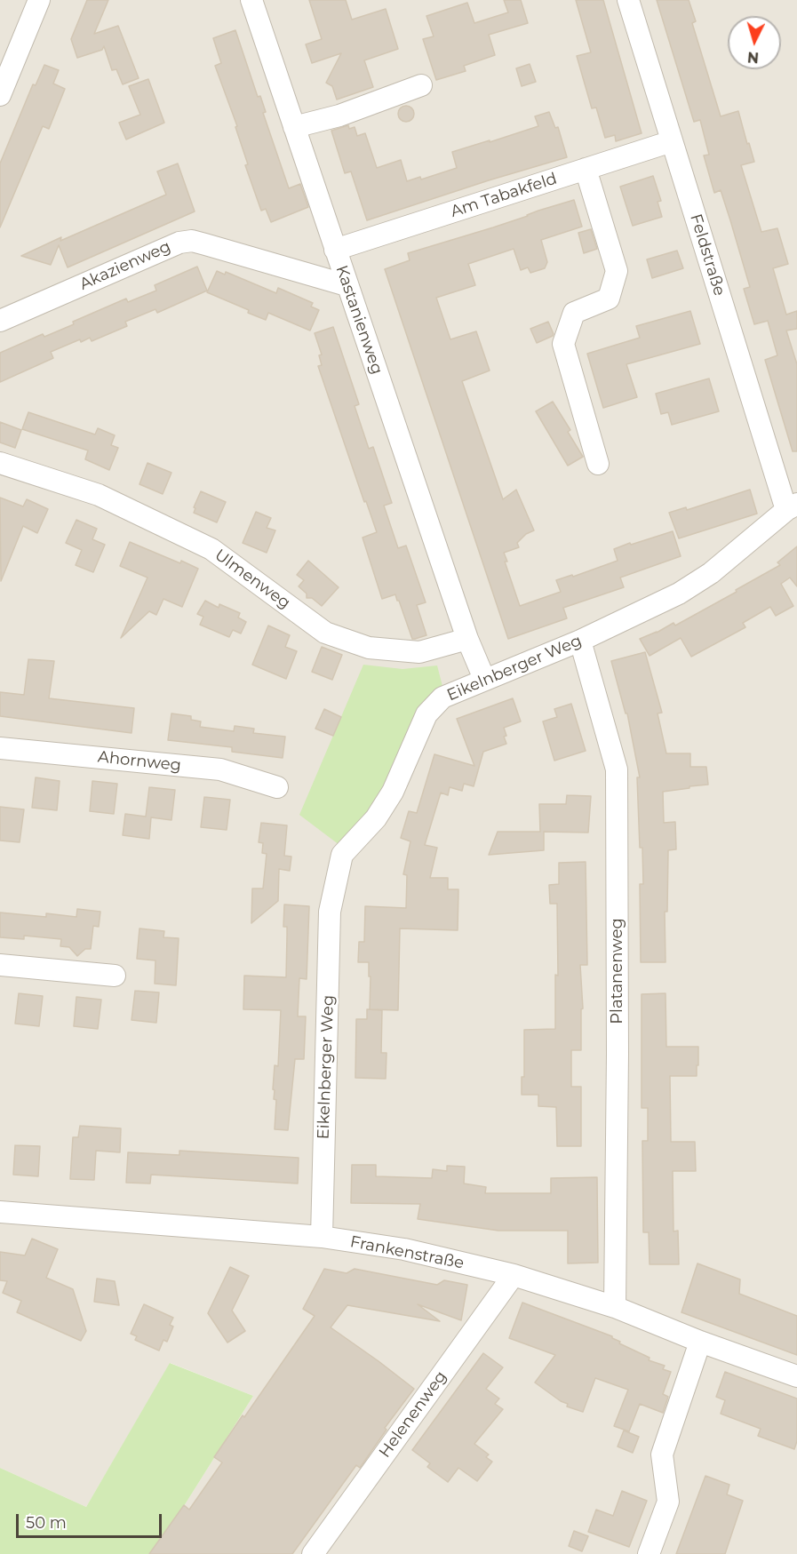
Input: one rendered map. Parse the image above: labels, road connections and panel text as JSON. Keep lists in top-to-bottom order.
{
  "streets": {
    "street": [
      "Am Tabakfeld",
      "Feldstraße",
      "Akazienweg",
      "Kastanienweg",
      "Ulmenweg",
      "Eikelnberger Weg",
      "Ahornweg",
      "Platanenweg",
      "Frankenstraße",
      "Helenenweg"
    ]
  },
  "crossings": [
    ["Am Tabakfeld", "Feldstraße"],
    ["Am Tabakfeld", "Kastanienweg"],
    ["Feldstraße", "Eikelnberger Weg"],
    ["Akazienweg", "Kastanienweg"],
    ["Kastanienweg", "Ulmenweg"],
    ["Eikelnberger Weg", "Platanenweg"],
    ["Eikelnberger Weg", "Frankenstraße"],
    ["Platanenweg", "Frankenstraße"],
    ["Frankenstraße", "Helenenweg"]
  ],
  "scale_bar": "50 m",
  "north": "bottom"
}
